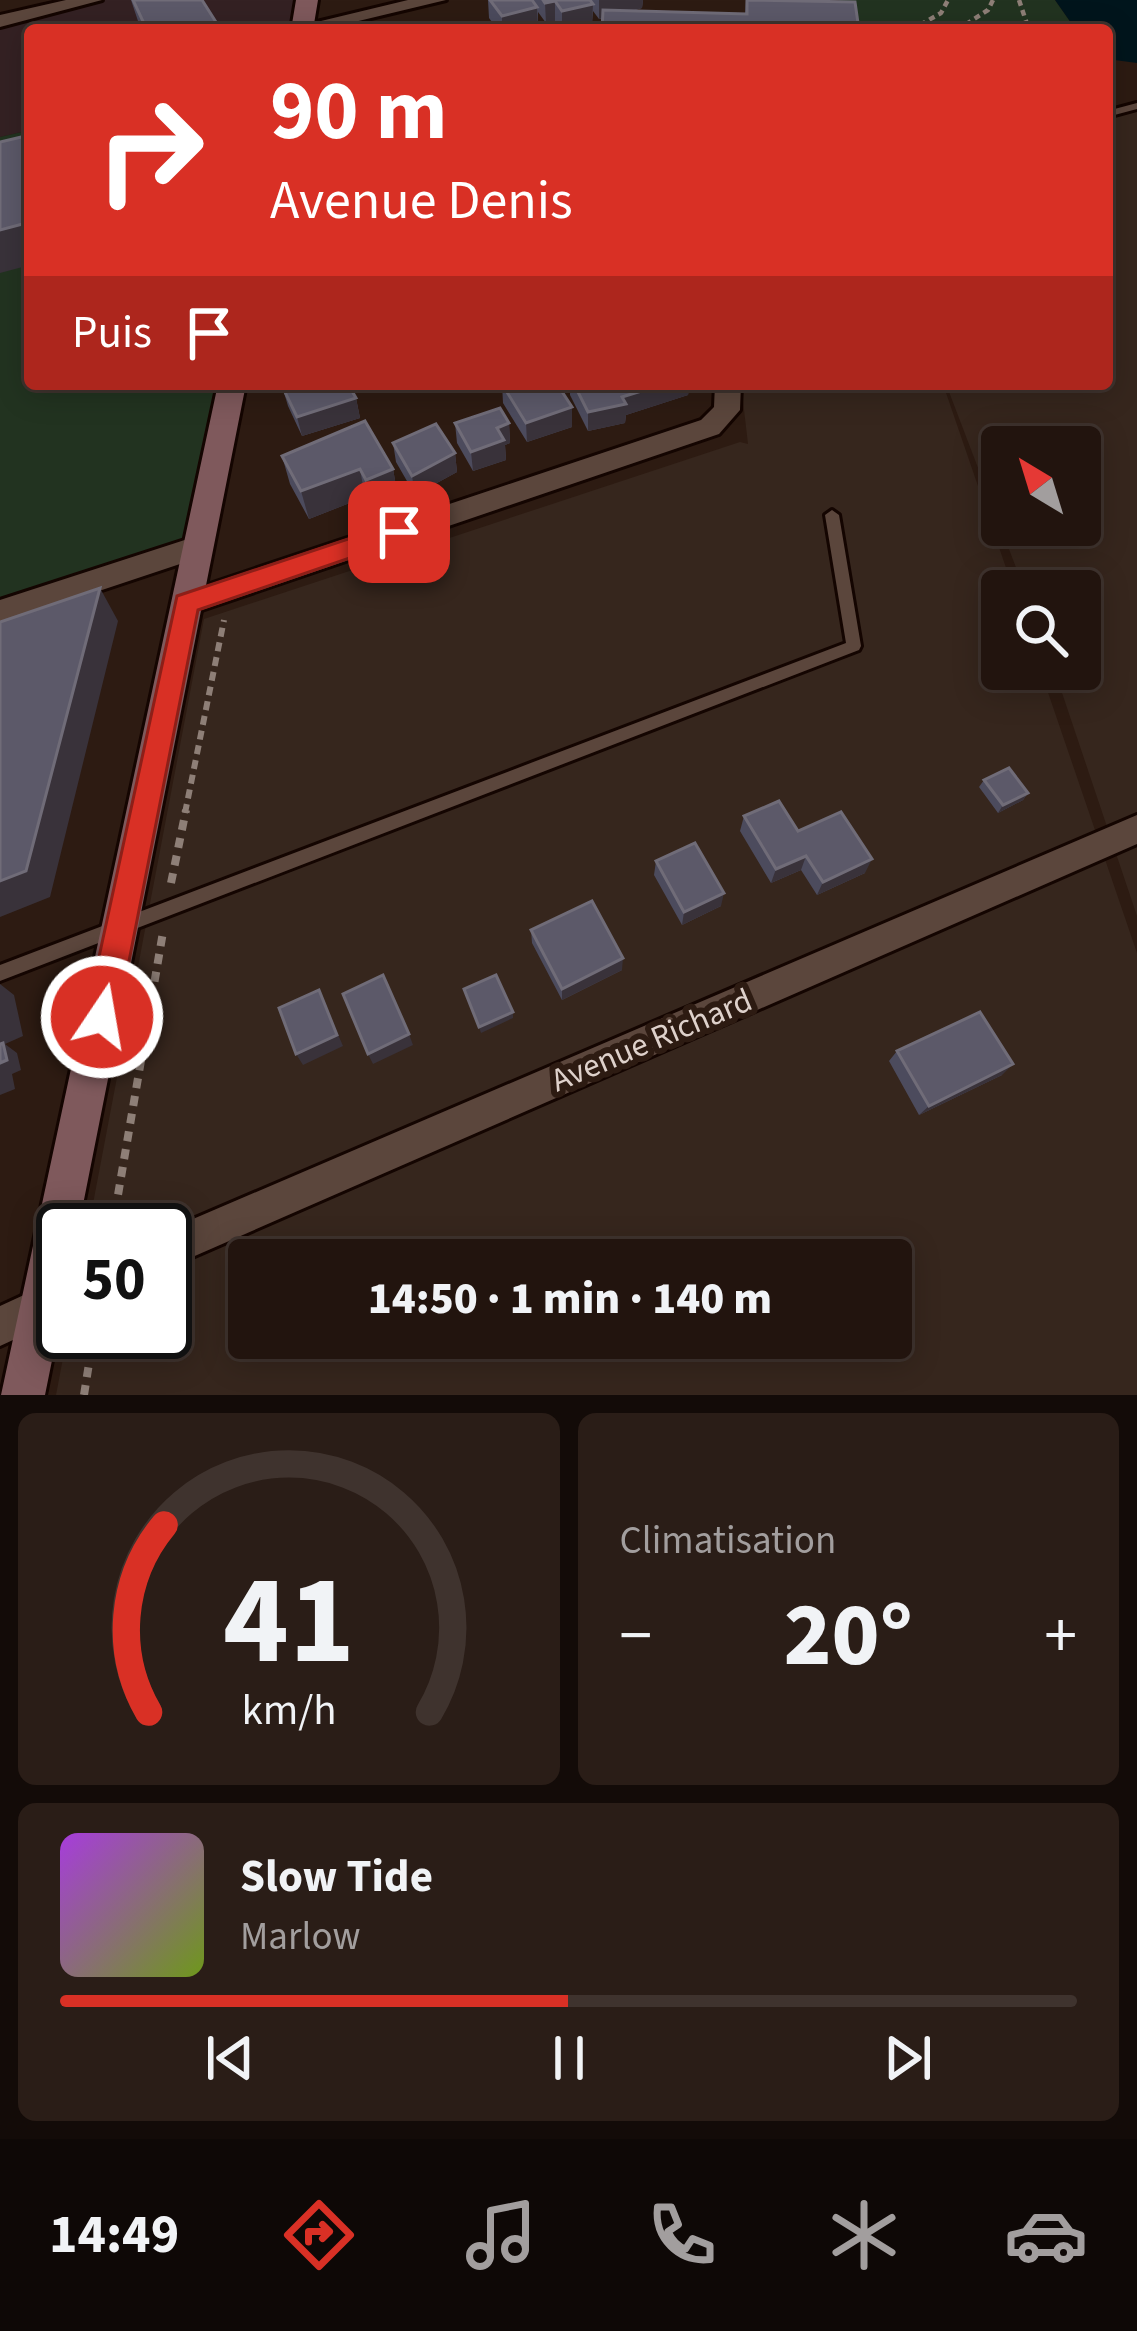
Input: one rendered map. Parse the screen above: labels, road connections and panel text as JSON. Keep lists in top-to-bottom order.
{
  "streets": {
    "street": ["Avenue Richard"]
  },
  "north": "top left",
  "page": {
    "turn": ["90 m", "Avenue Denis"],
    "then": "Puis",
    "limit": "50",
    "trip": "14:50 · 1 min · 140 m",
    "tile": "Climatisation",
    "heat": ["−", "20°", "+"],
    "song": ["Slow Tide", "Marlow"],
    "tabs": "14:49",
    "gauge": ["41", "km/h"]
  }
}
